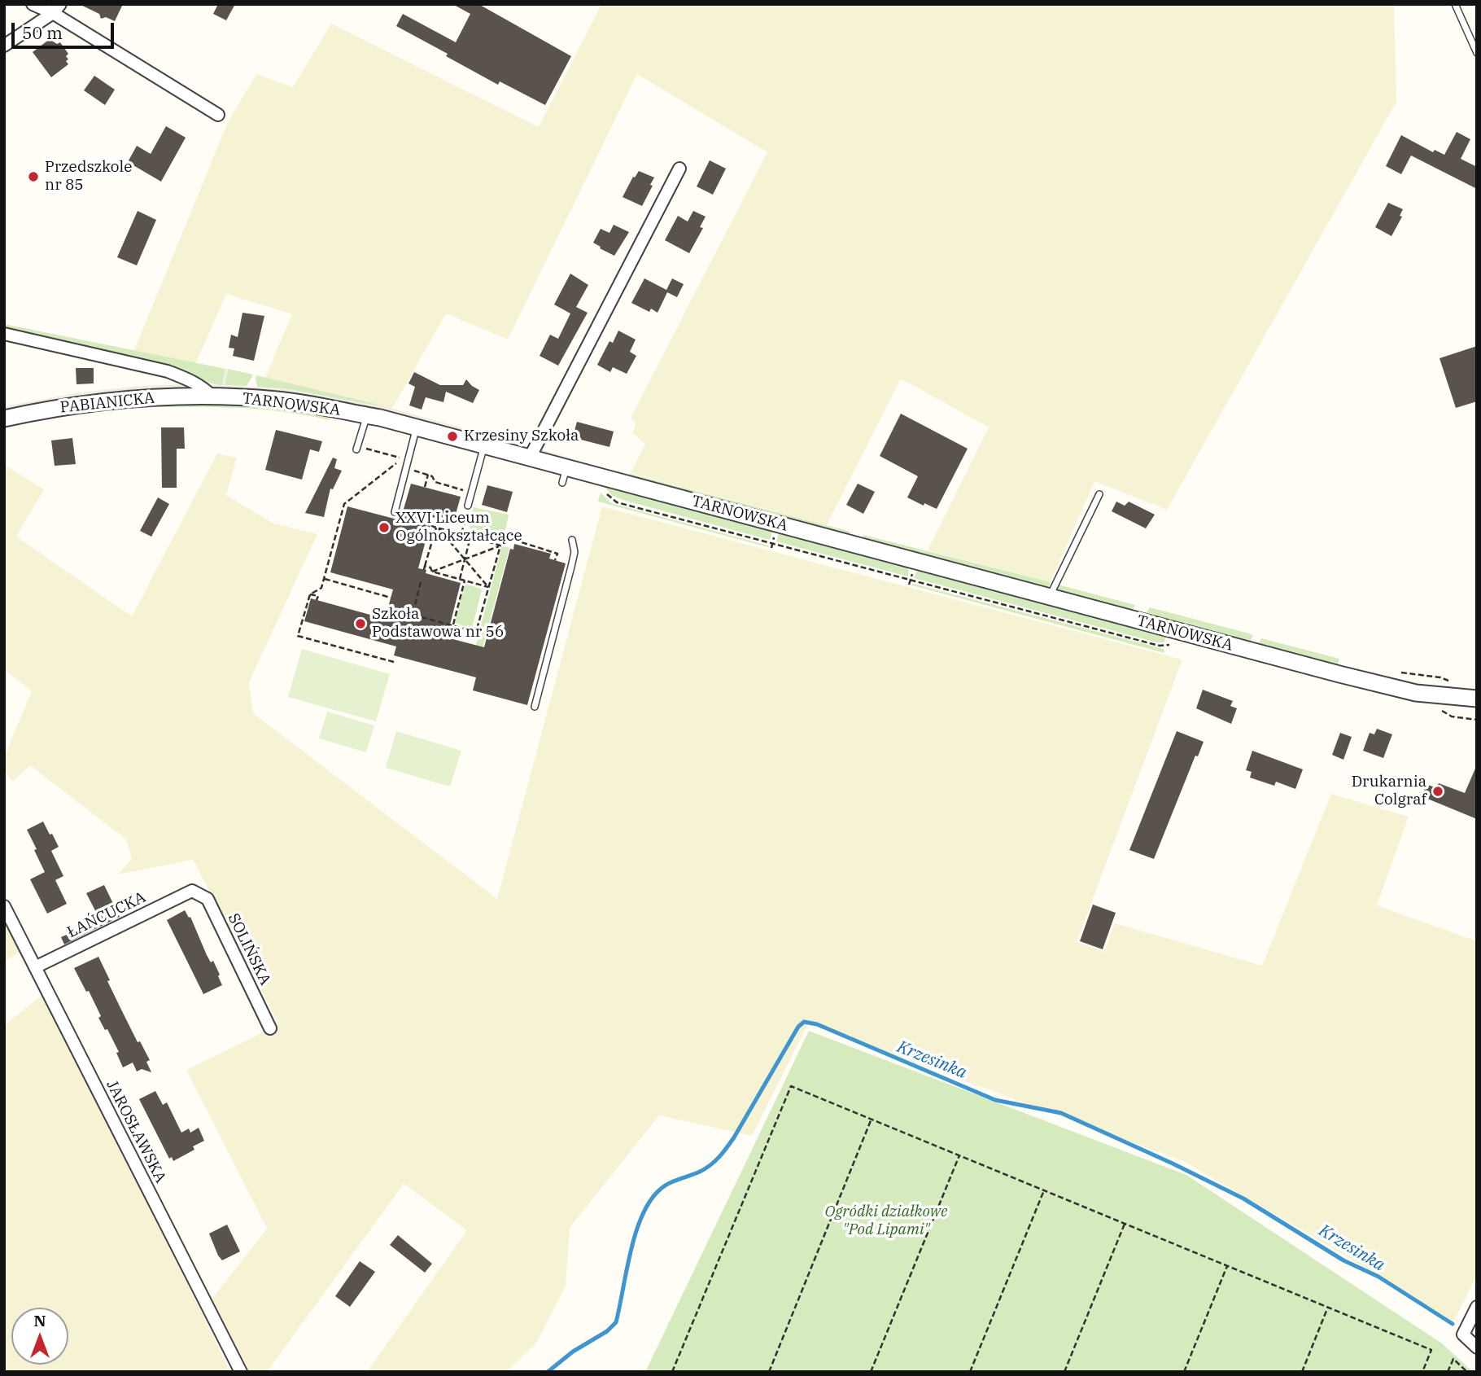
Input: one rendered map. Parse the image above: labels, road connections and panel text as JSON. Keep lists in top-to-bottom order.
{
  "streets": {
    "street": [
      "PABIANICKA",
      "TARNOWSKA",
      "ŁAŃCUCKA",
      "SOLIŃSKA",
      "JAROSŁAWSKA"
    ]
  },
  "crossings": [
    ["PABIANICKA", "TARNOWSKA"],
    ["ŁAŃCUCKA", "SOLIŃSKA"],
    ["ŁAŃCUCKA", "JAROSŁAWSKA"]
  ],
  "water": ["Krzesinka"],
  "parks": ["Ogródki działkowe \"Pod Lipami\""],
  "places": [
    "Przedszkole nr 85",
    "Krzesiny Szkoła",
    "XXVI Liceum Ogólnokształcące",
    "Szkoła Podstawowa nr 56",
    "Drukarnia Colgraf"
  ],
  "scale_bar": "50 m",
  "north": "top"
}
